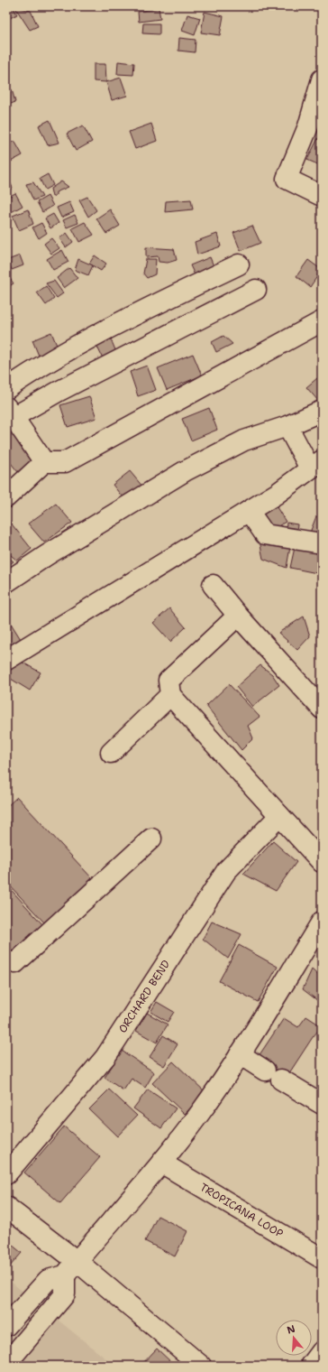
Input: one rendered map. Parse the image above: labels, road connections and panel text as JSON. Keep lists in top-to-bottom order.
{
  "streets": {
    "street": ["ORCHARD BEND", "TROPICANA LOOP"]
  },
  "north": "top"
}
